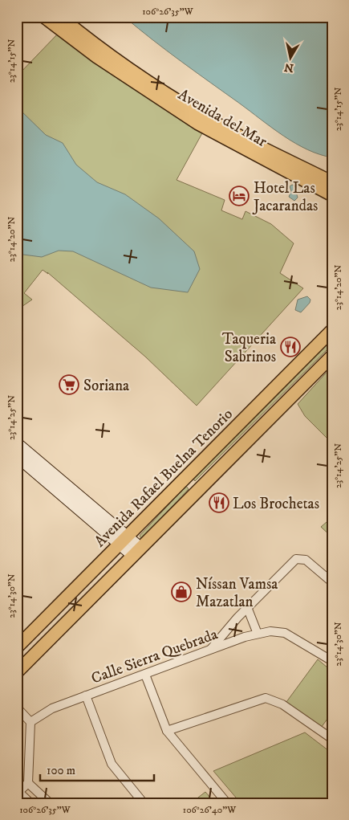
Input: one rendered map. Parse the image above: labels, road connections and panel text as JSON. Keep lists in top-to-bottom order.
{
  "streets": {
    "main road": ["Avenida del Mar", "Avenida Rafael Buelna Tenorio"],
    "street": ["Calle Sierra Quebrada"]
  },
  "places": {
    "hotel": ["Hotel Las Jacarandas"],
    "restaurant": ["Taqueria Sabrinos", "Los Brochetas"],
    "supermarket": ["Soriana"],
    "shop": ["Níssan Vamsa Mazatlan"]
  },
  "scale_bar": "100 m",
  "north": "bottom",
  "coordinates": [
    "106°26'35\"W",
    "23°14'15\"N",
    "23°14'20\"N",
    "23°14'25\"N",
    "23°14'30\"N",
    "106°26'40\"W"
  ]
}
